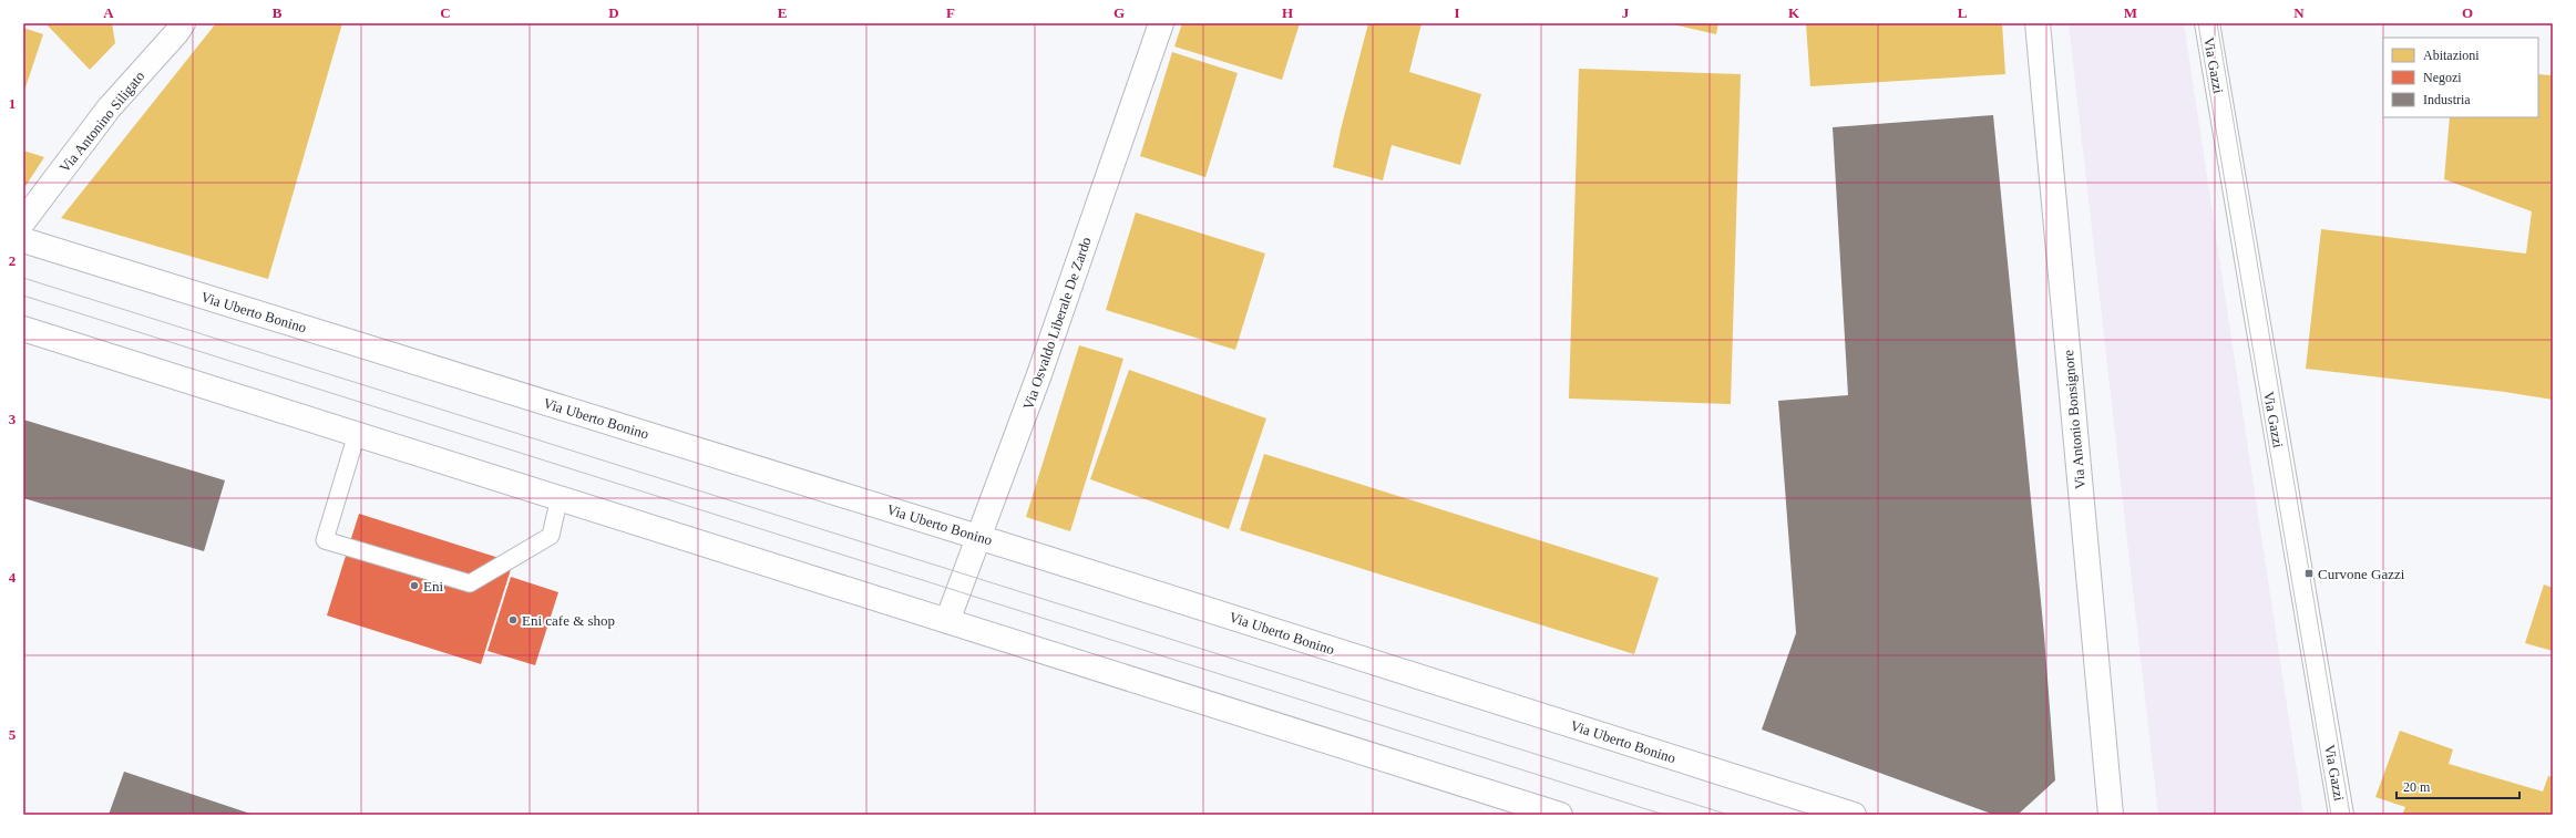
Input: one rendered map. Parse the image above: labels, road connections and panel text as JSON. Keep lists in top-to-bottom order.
{
  "streets": {
    "main road": [
      "Via Gazzi",
      "Via Antonino Siligato",
      "Via Uberto Bonino",
      "Via Osvaldo Liberale De Zardo",
      "Via Antonio Bonsignore"
    ]
  },
  "crossings": [
    ["Via Uberto Bonino", "Via Osvaldo Liberale De Zardo"]
  ],
  "places": {
    "transit": ["Curvone Gazzi"],
    "other": ["Eni", "Eni cafe & shop"]
  },
  "legend": ["Abitazioni", "Negozi", "Industria"],
  "scale_bar": "20 m",
  "grid": {
    "columns": [
      "A",
      "B",
      "C",
      "D",
      "E",
      "F",
      "G",
      "H",
      "I",
      "J",
      "K",
      "L",
      "M",
      "N",
      "O"
    ],
    "rows": [
      "1",
      "2",
      "3",
      "4",
      "5"
    ]
  }
}
